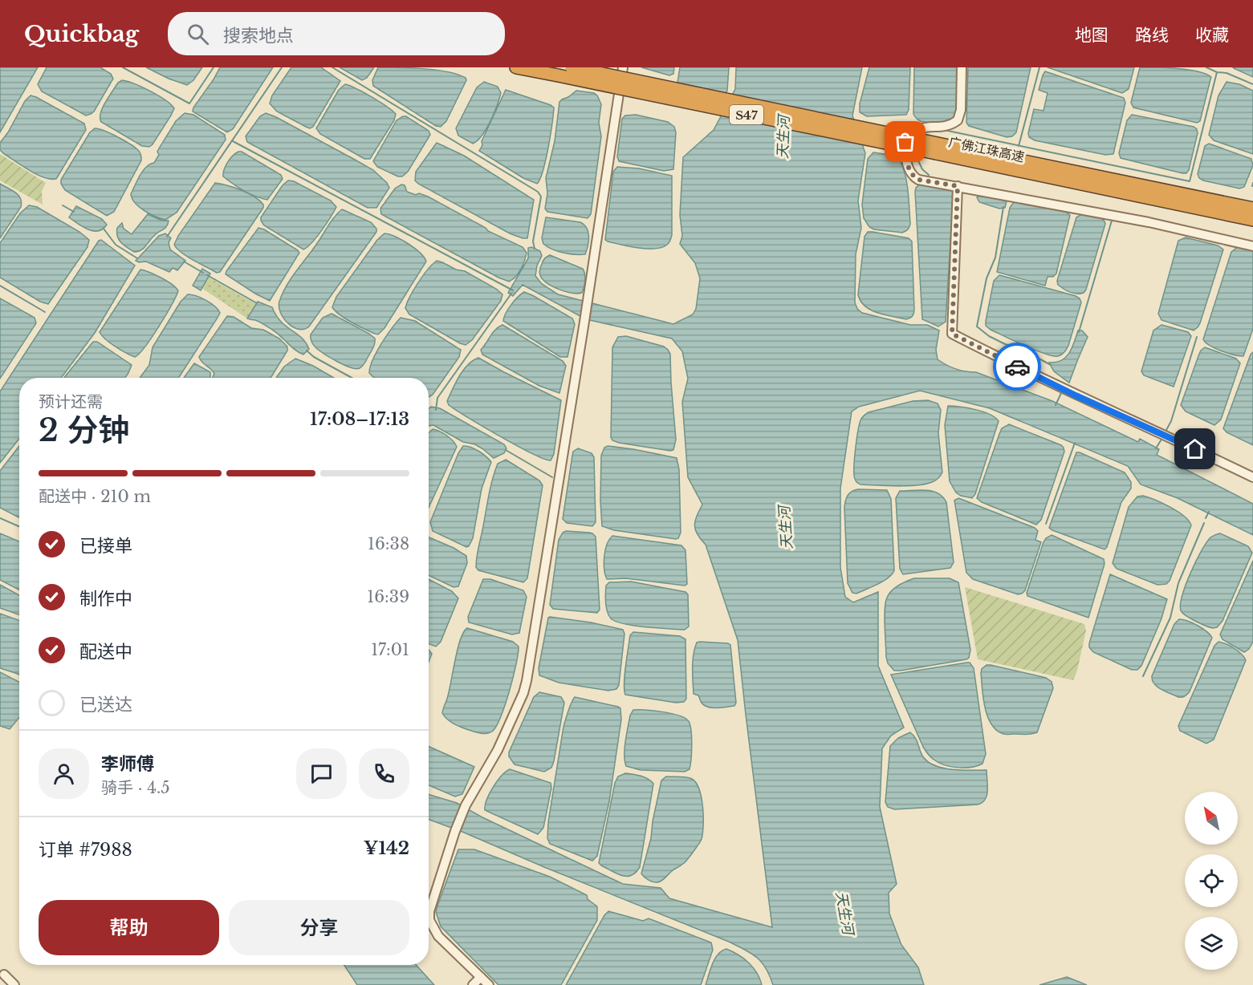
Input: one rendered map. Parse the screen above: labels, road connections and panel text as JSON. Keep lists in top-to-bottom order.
{
  "streets": {
    "highway": ["S47", "广佛江珠高速"]
  },
  "water": ["天生河"],
  "north": "top left",
  "page": {
    "header": "Quickbag",
    "search": "搜索地点",
    "nav": ["地图", "路线", "收藏"],
    "heading": ["2 分钟", "预计还需", "17:08–17:13"],
    "panel": [
      "李师傅",
      "骑手 · 4.5",
      "订单 #7988",
      "¥142"
    ],
    "bar": "配送中 · 210 m",
    "list": [
      ["已接单", "16:38"],
      ["制作中", "16:39"],
      ["配送中", "17:01"],
      "已送达"
    ],
    "buttons": ["帮助", "分享"]
  }
}
